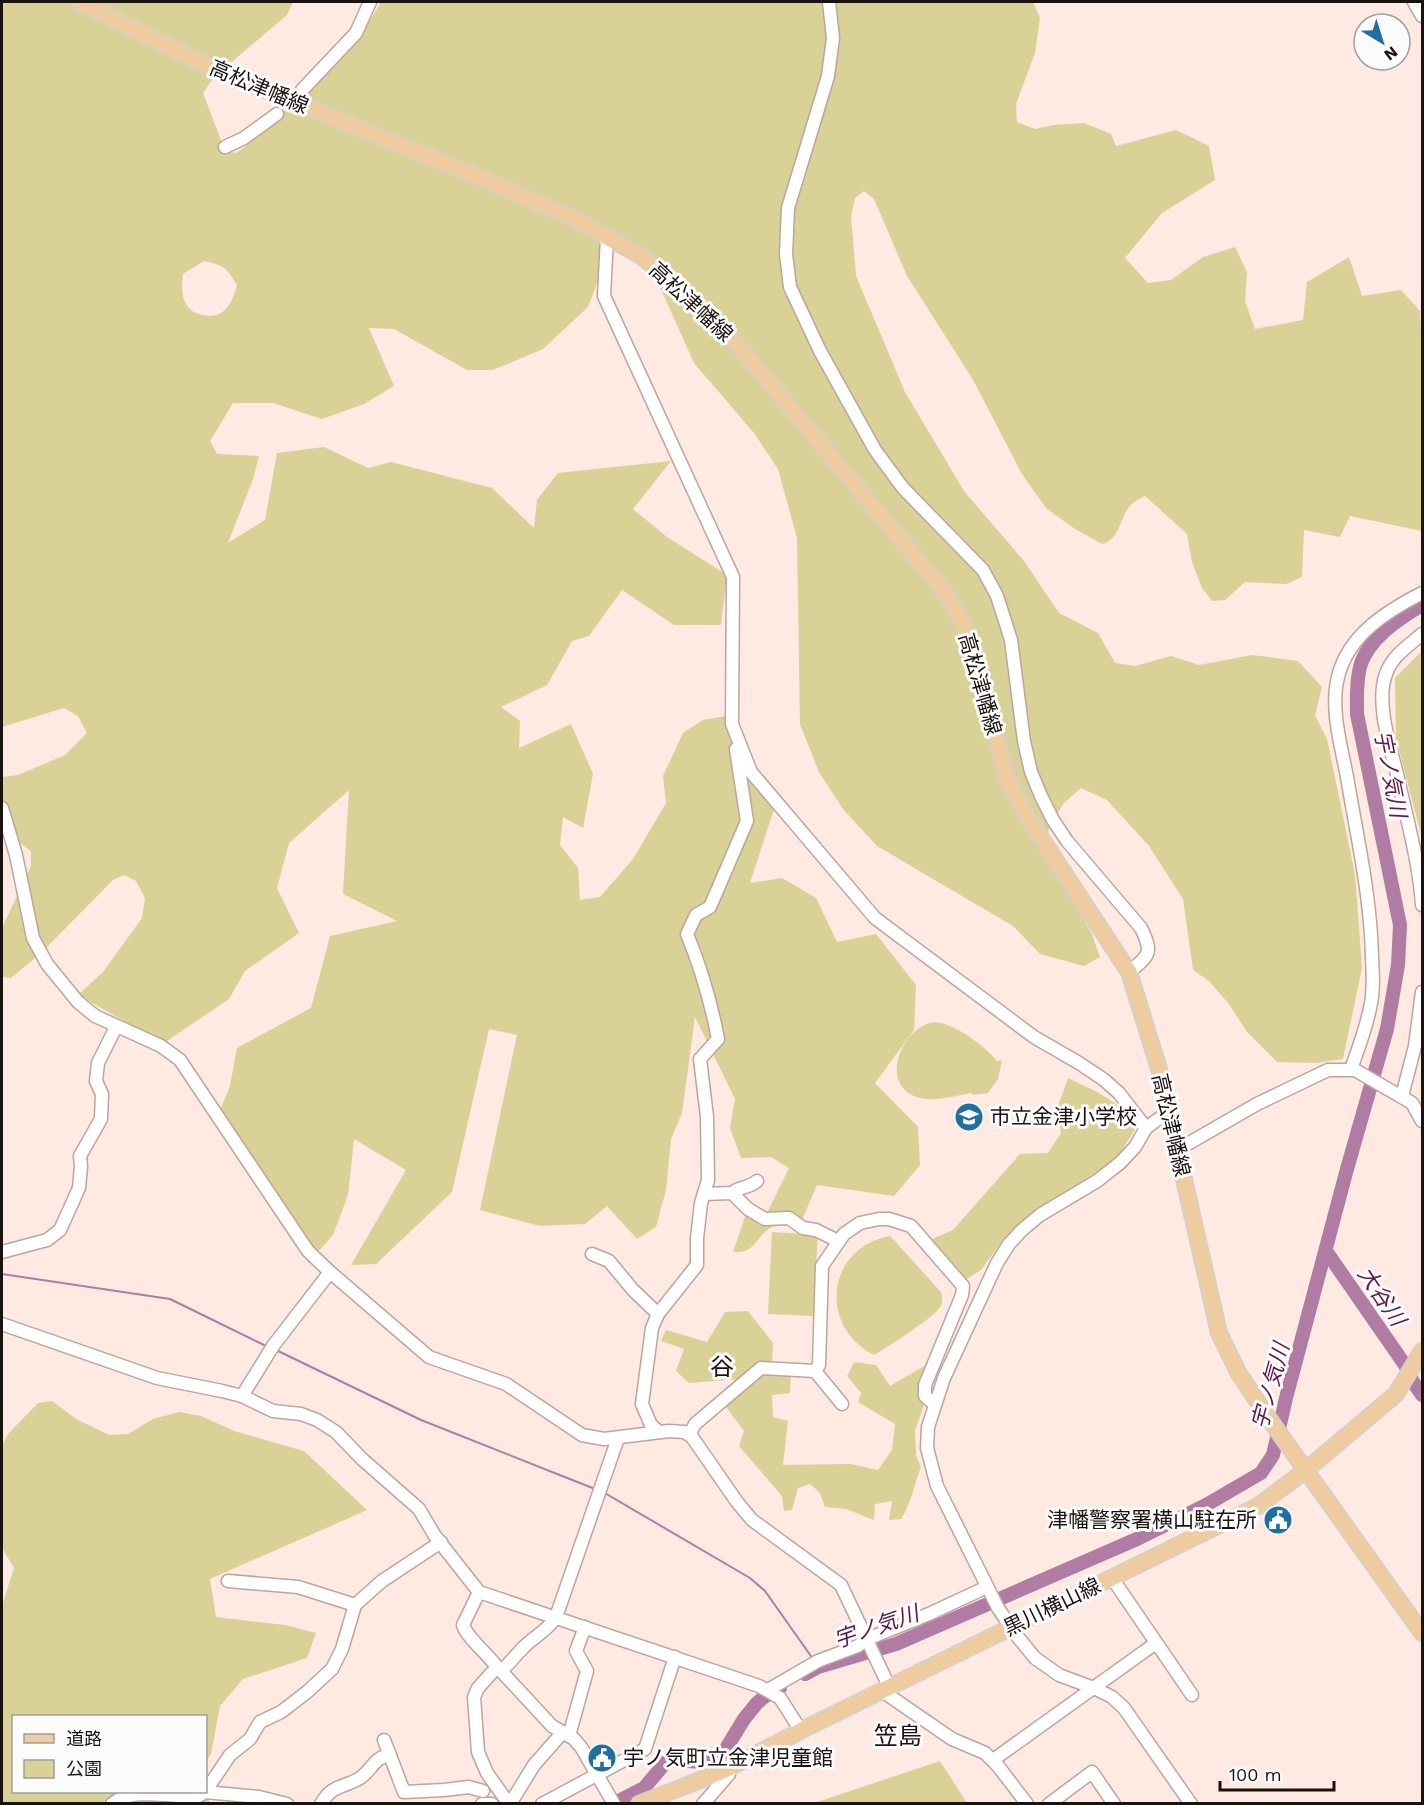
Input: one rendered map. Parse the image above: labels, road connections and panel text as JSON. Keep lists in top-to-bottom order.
{
  "streets": {
    "main road": ["高松津幡線", "黒川横山線"]
  },
  "crossings": [
    ["高松津幡線", "黒川横山線"]
  ],
  "districts": ["谷", "笠島"],
  "water": ["宇ノ気川", "大谷川"],
  "places": {
    "school or university": ["市立金津小学校"],
    "public building": ["津幡警察署横山駐在所", "宇ノ気町立金津児童館"]
  },
  "legend": ["道路", "公園"],
  "scale_bar": "100 m",
  "north": "bottom right"
}
